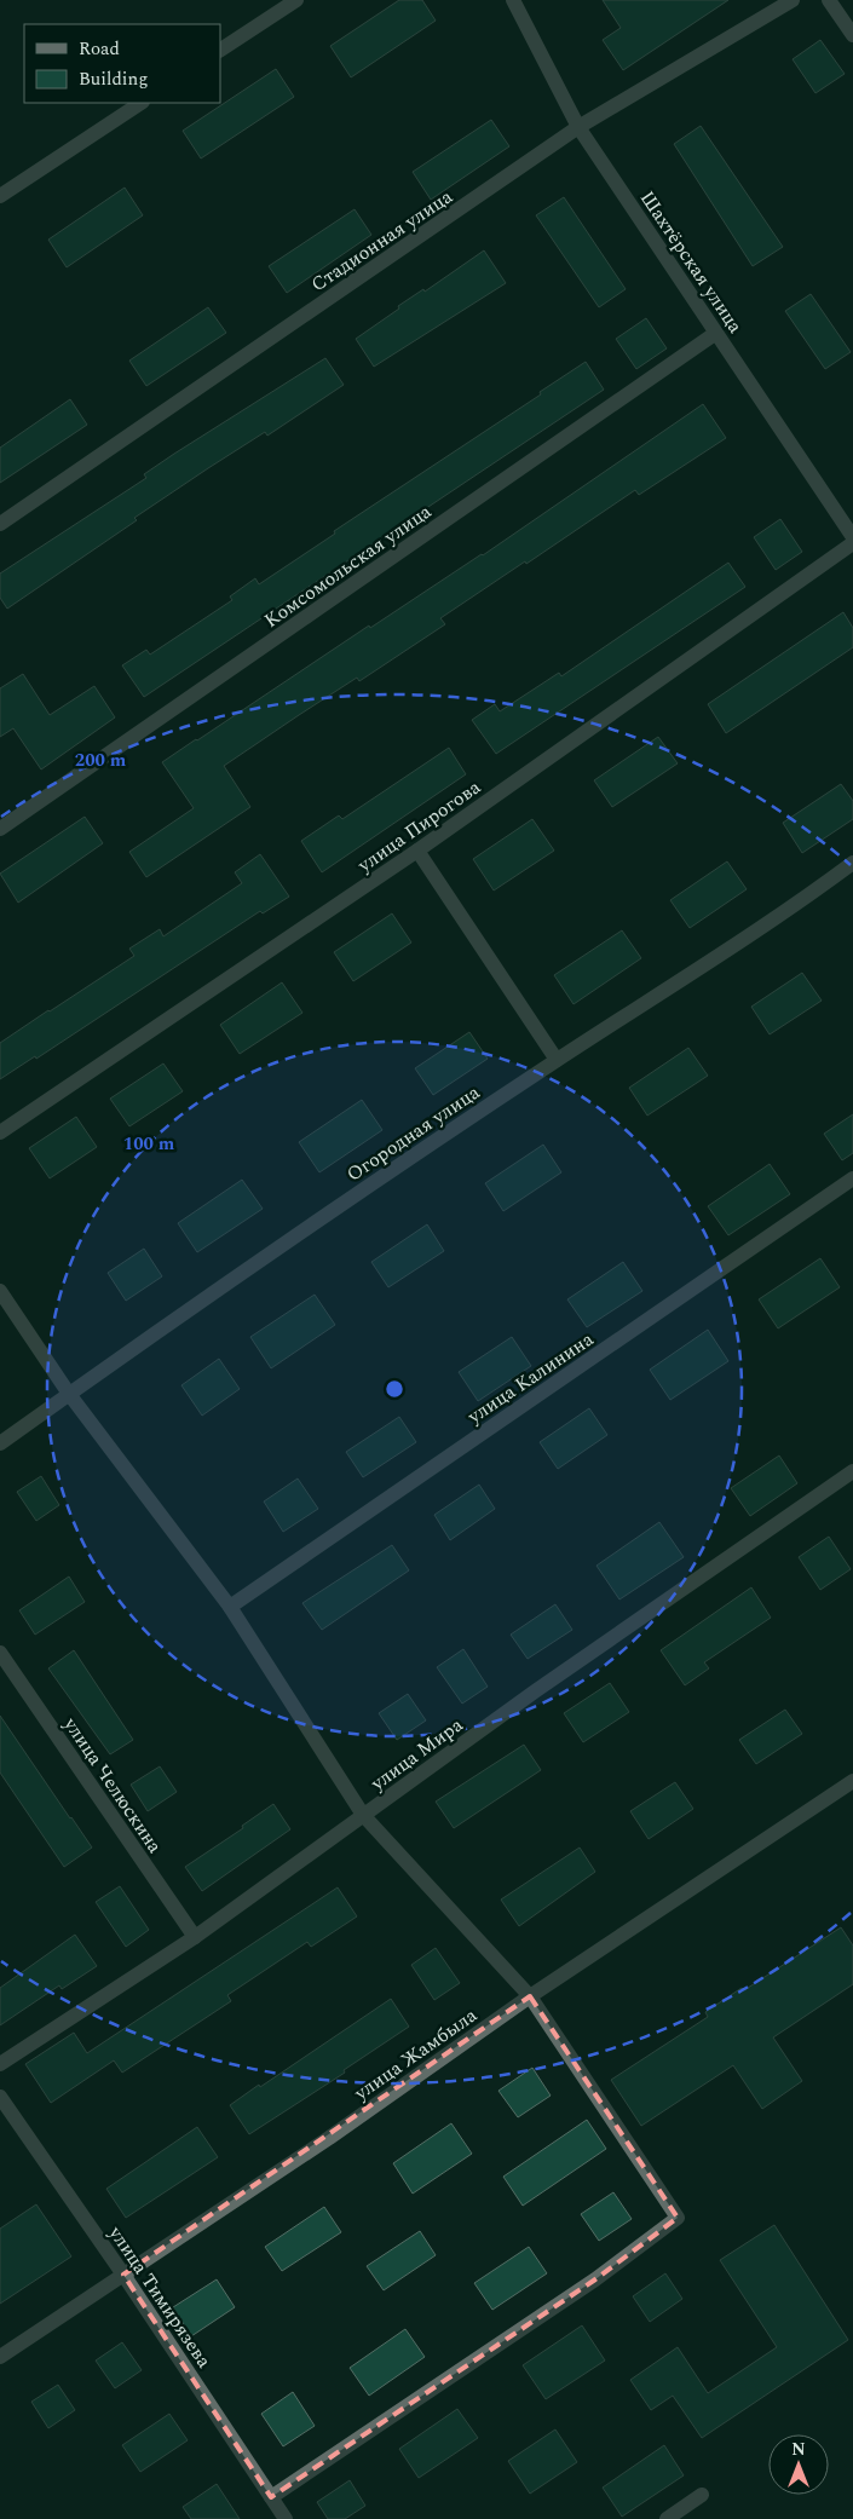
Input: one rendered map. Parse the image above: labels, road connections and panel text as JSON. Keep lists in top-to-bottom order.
{
  "streets": {
    "street": [
      "Стадионная улица",
      "Шахтёрская улица",
      "Комсомольская улица",
      "улица Пирогова",
      "Огородная улица",
      "улица Калинина",
      "улица Мира",
      "улица Челюскина",
      "улица Жамбыла",
      "улица Тимирязева"
    ]
  },
  "crossings": [
    ["Стадионная улица", "Шахтёрская улица"],
    ["Шахтёрская улица", "Комсомольская улица"],
    ["улица Мира", "улица Челюскина"],
    ["улица Жамбыла", "улица Тимирязева"]
  ],
  "legend": ["Road", "Building"],
  "north": "top",
  "rings": ["200 m", "100 m"]
}
